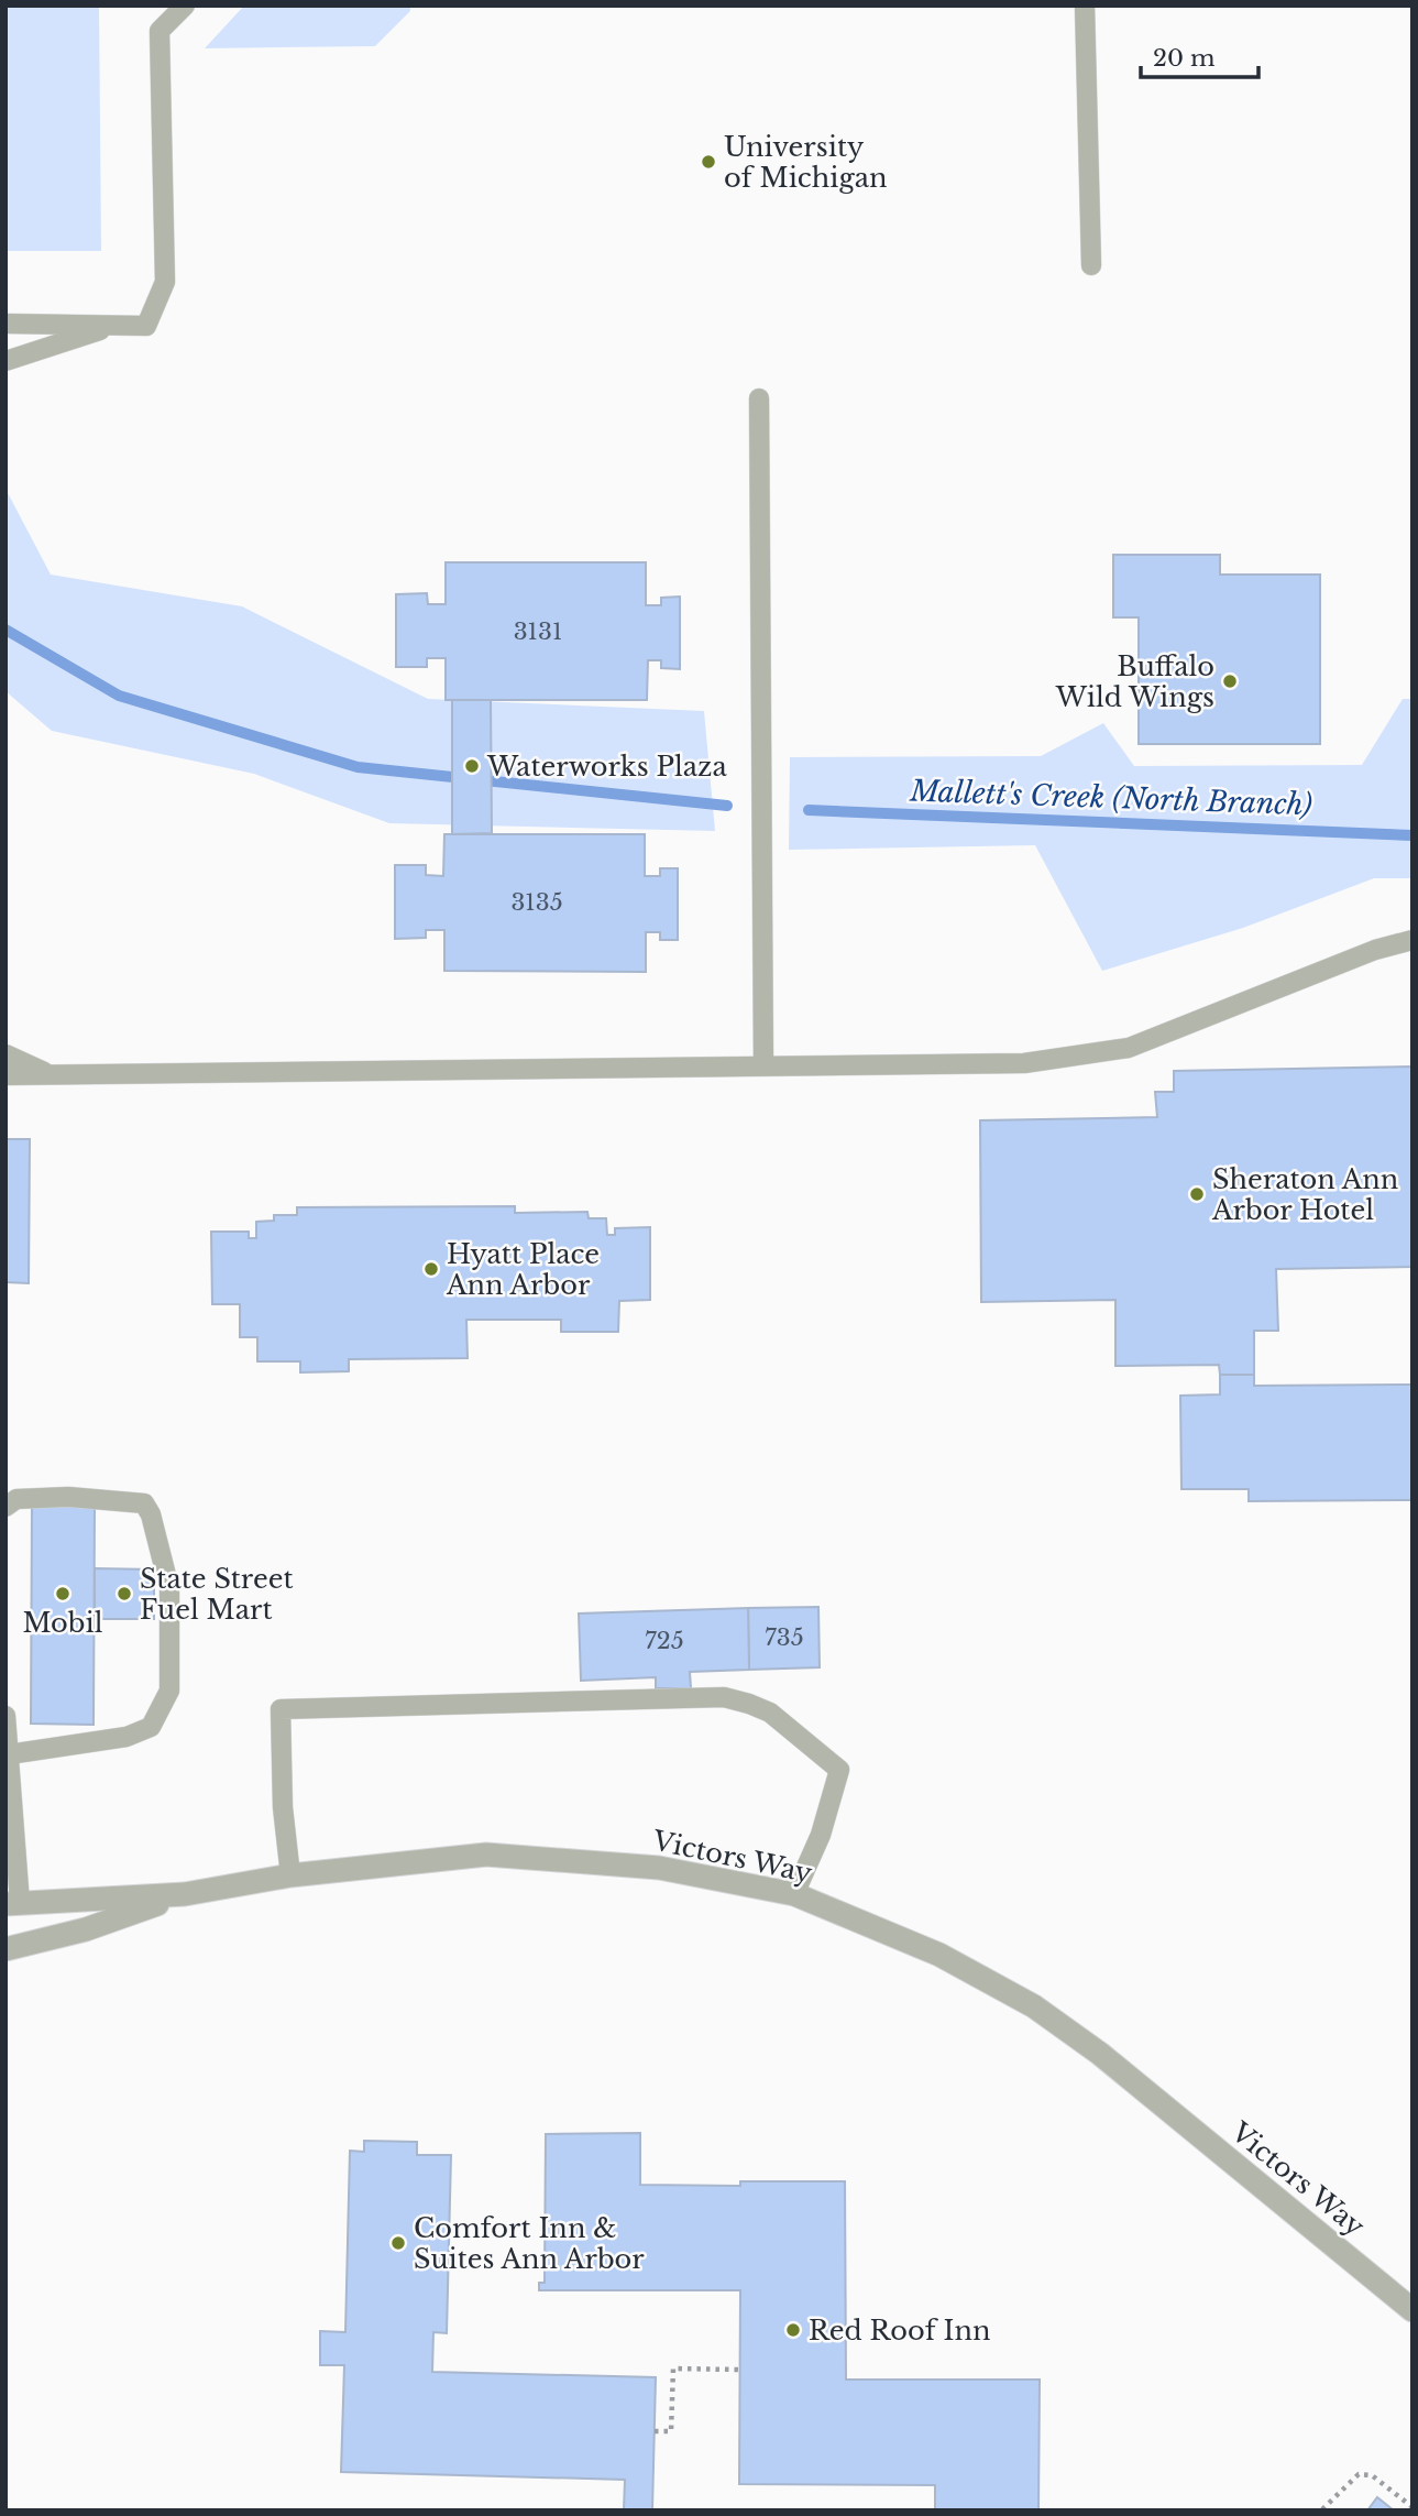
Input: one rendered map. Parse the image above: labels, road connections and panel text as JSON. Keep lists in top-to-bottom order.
{
  "streets": {
    "street": ["Victors Way"]
  },
  "water": ["Mallett's Creek (North Branch)"],
  "places": [
    "University of Michigan",
    "Buffalo Wild Wings",
    "Waterworks Plaza",
    "Sheraton Ann Arbor Hotel",
    "Hyatt Place Ann Arbor",
    "Mobil",
    "State Street Fuel Mart",
    "Comfort Inn & Suites Ann Arbor",
    "Red Roof Inn"
  ],
  "house_numbers": [
    "3131",
    "3135",
    "735",
    "725"
  ],
  "scale_bar": "20 m"
}
